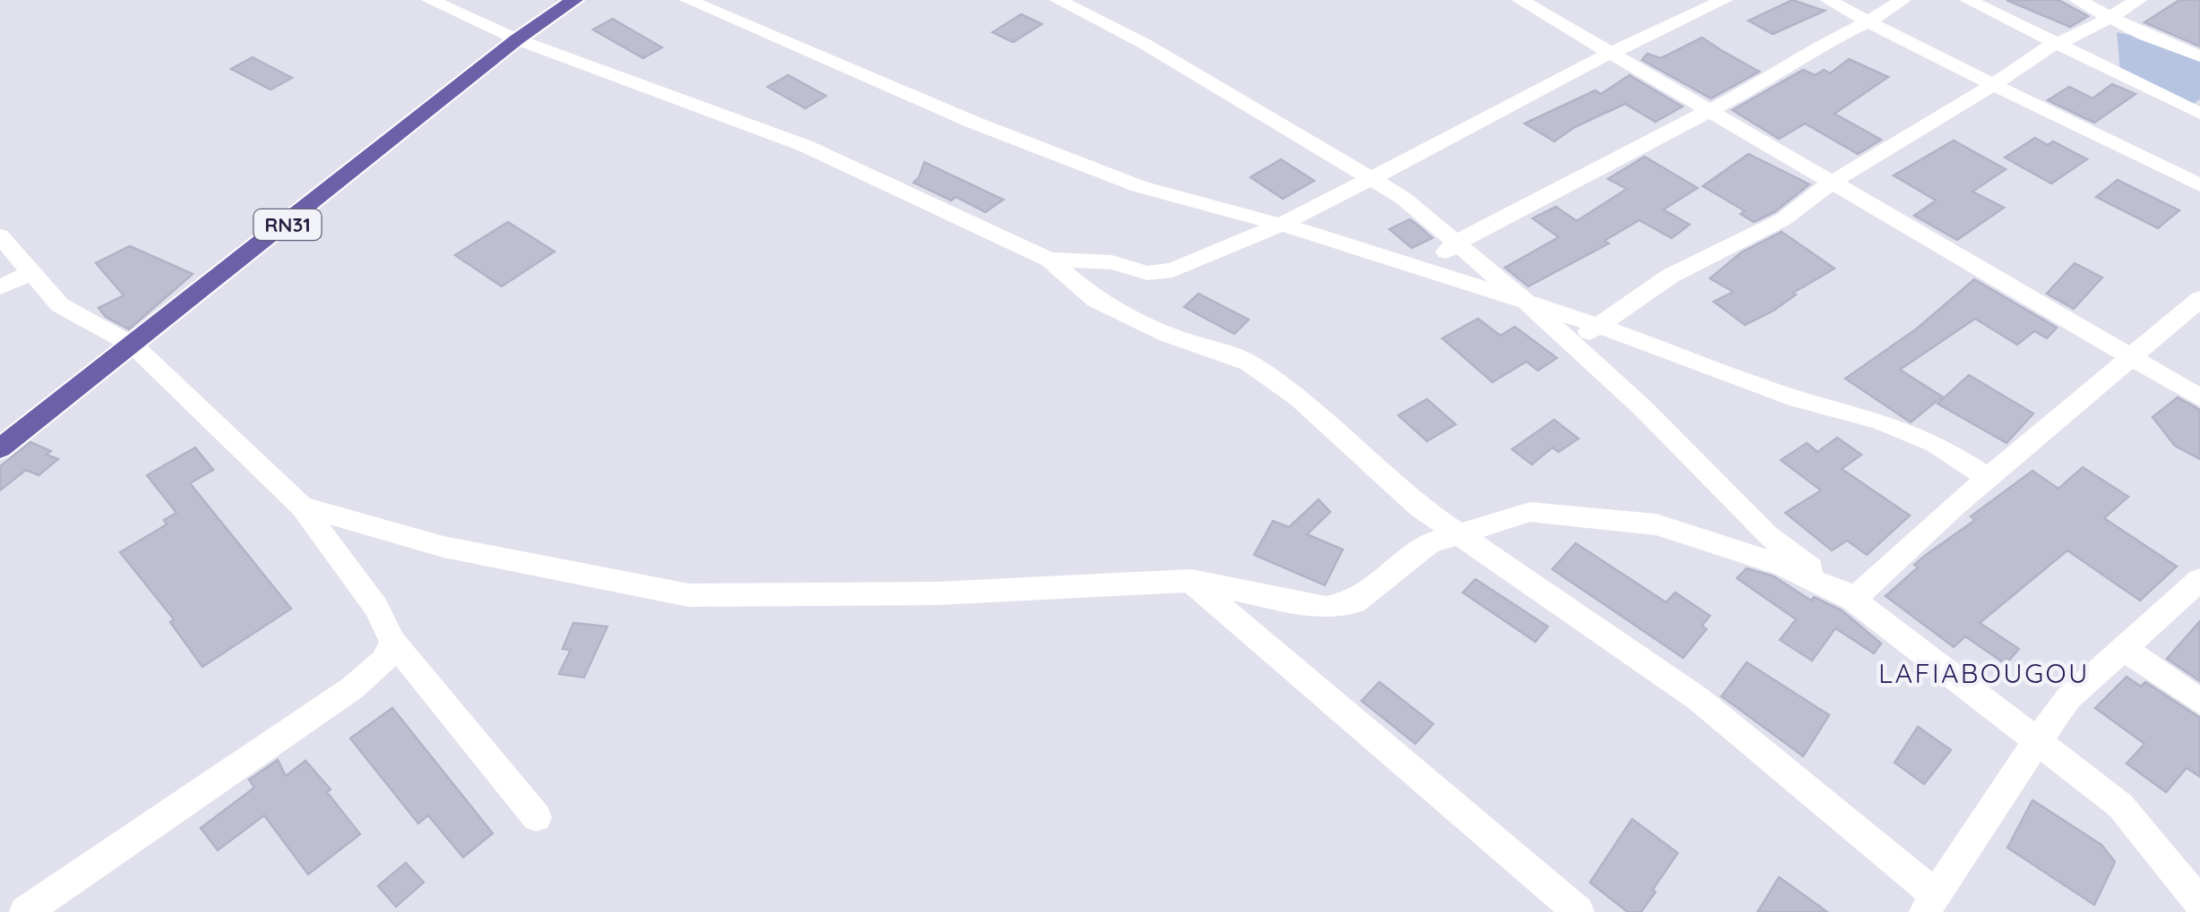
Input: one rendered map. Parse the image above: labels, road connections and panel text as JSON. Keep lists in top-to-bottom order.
{
  "streets": {
    "main road": ["RN31"]
  },
  "districts": ["LAFIABOUGOU"]
}
